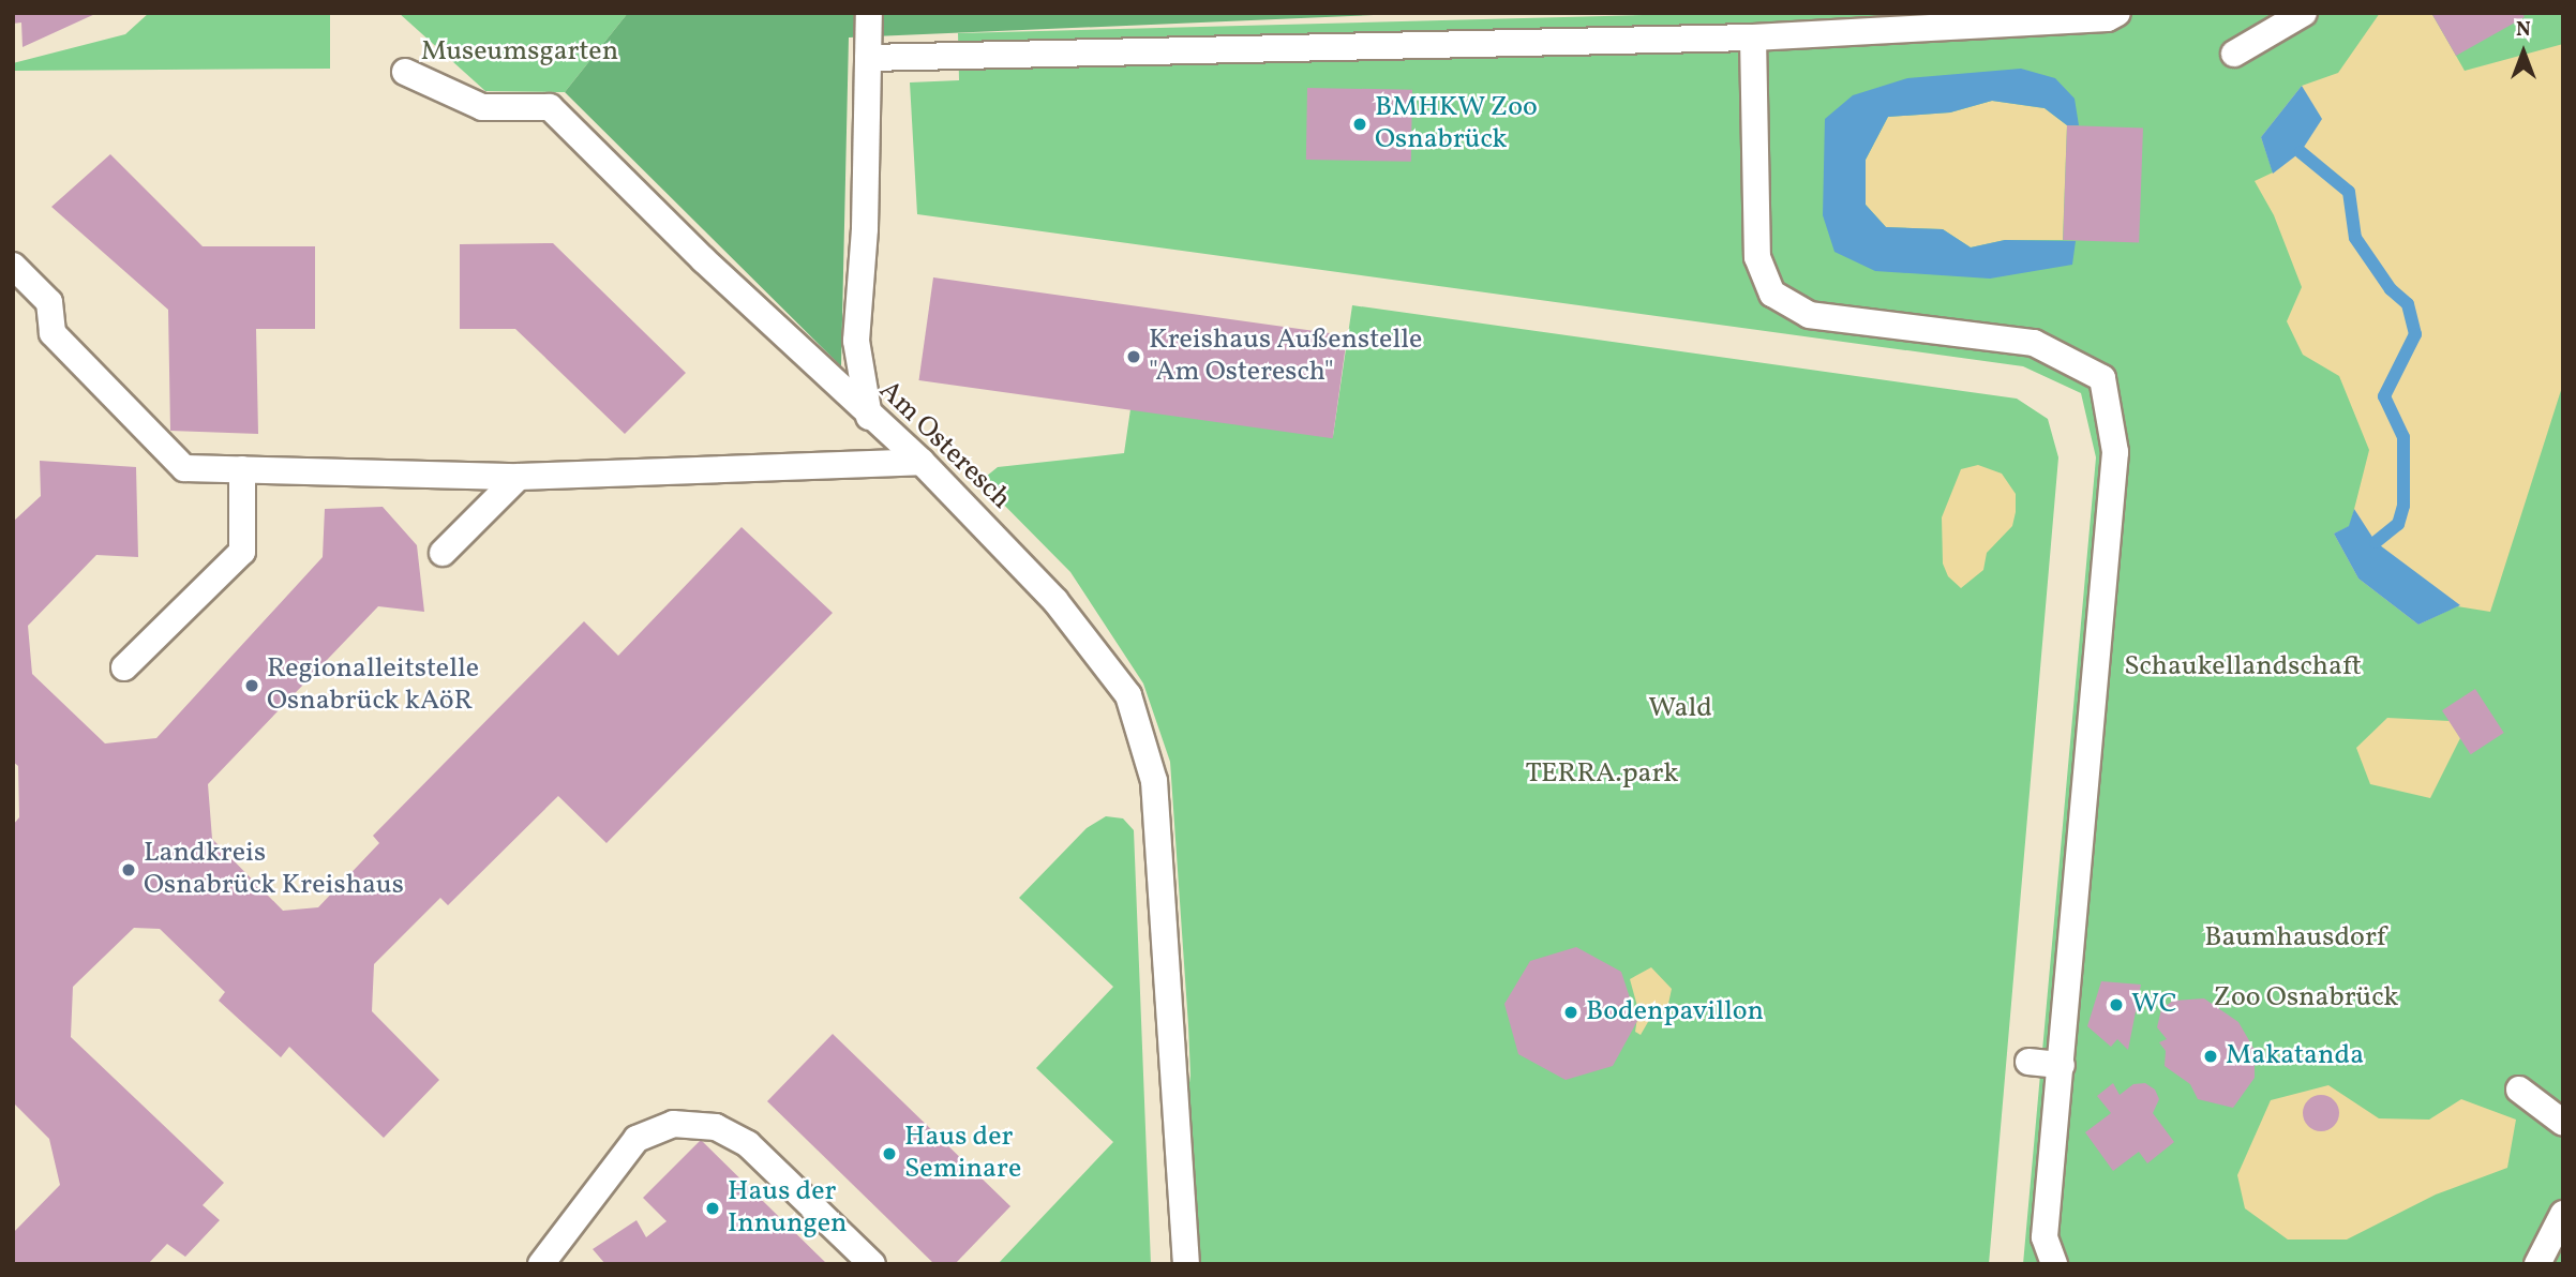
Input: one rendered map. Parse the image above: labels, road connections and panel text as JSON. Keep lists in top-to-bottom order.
{
  "streets": {
    "lane": ["Am Osteresch"]
  },
  "parks": [
    "Museumsgarten",
    "Schaukellandschaft",
    "Wald",
    "TERRA.park",
    "Baumhausdorf",
    "Zoo Osnabrück"
  ],
  "places": [
    "BMHKW Zoo Osnabrück",
    "Kreishaus Außenstelle \"Am Osteresch\"",
    "Regionalleitstelle Osnabrück kAöR",
    "Landkreis Osnabrück Kreishaus",
    "WC",
    "Bodenpavillon",
    "Makatanda",
    "Haus der Seminare",
    "Haus der Innungen"
  ],
  "north": "top"
}
